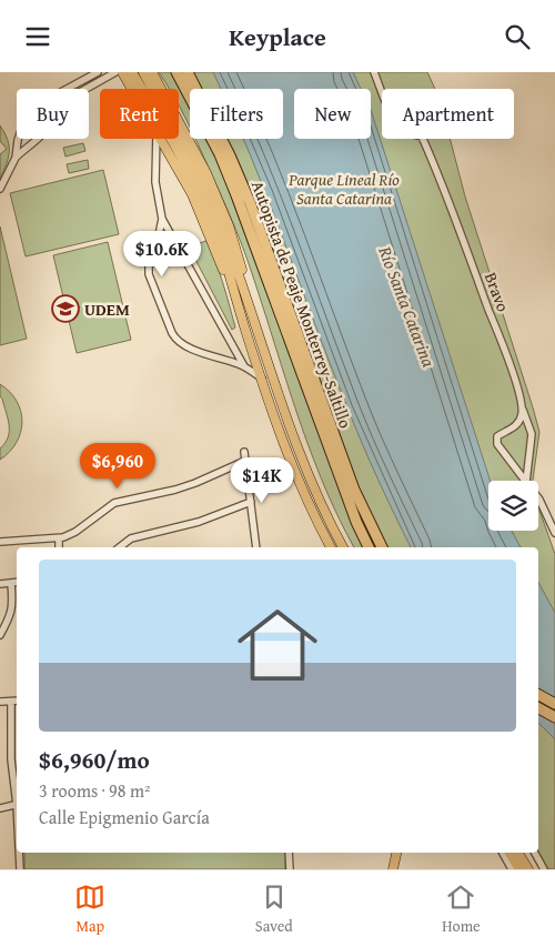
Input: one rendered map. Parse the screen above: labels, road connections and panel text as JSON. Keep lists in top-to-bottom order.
{
  "streets": {
    "highway": ["Autopista de Peaje Monterrey-Saltillo"],
    "street": ["Bravo"]
  },
  "water": ["Río Santa Catarina"],
  "parks": ["Parque Lineal Río Santa Catarina"],
  "places": {
    "school or university": ["UDEM"]
  },
  "page": {
    "header": "Keyplace",
    "chip": [
      "Buy",
      "Rent",
      "Filters",
      "New",
      "Apartment"
    ],
    "price": ["$10.6K", "$6,960", "$14K"],
    "list": [
      {
        "name": "$6,960/mo",
        "note": "3 rooms · 98 m² · Calle Epigmenio García"
      }
    ],
    "tabs": ["Map", "Saved", "Home"]
  }
}
